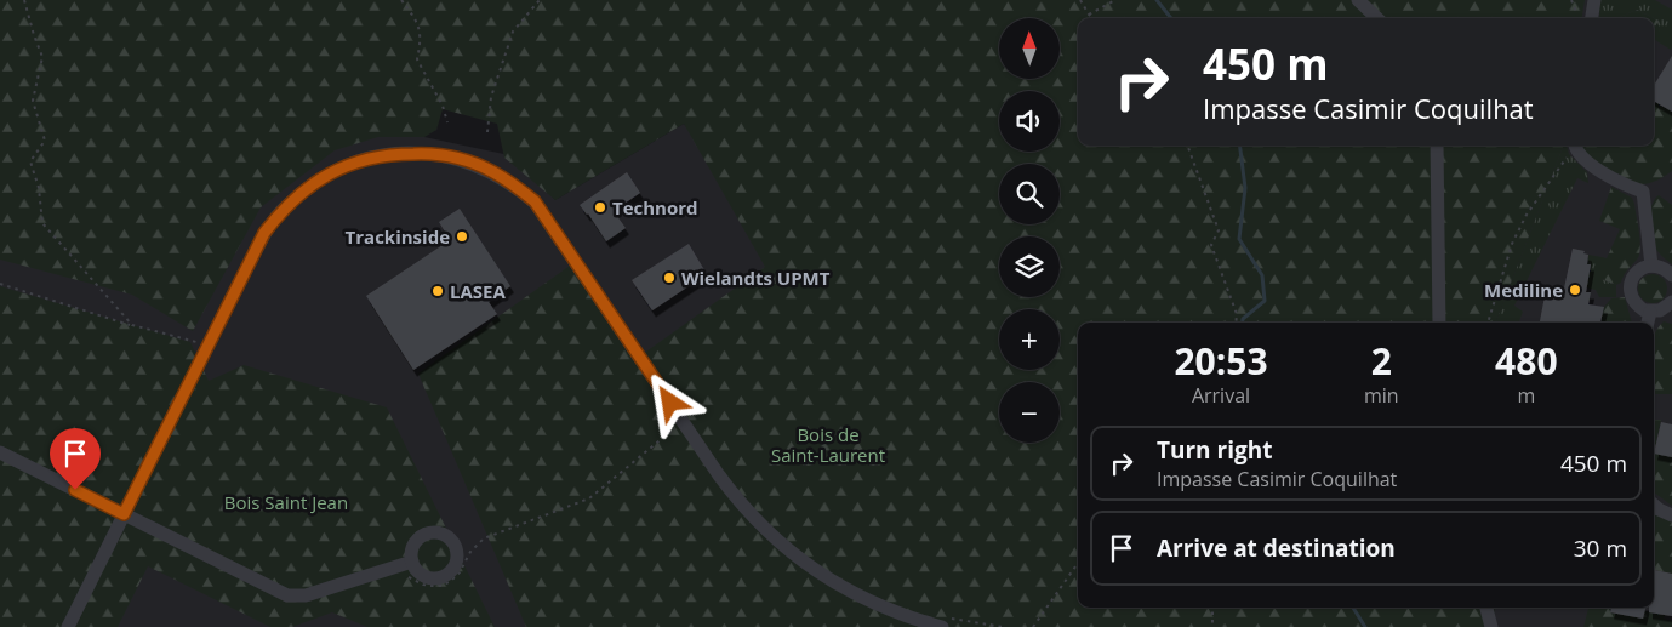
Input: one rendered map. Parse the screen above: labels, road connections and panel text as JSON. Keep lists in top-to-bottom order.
{
  "parks": ["Bois de Saint-Laurent", "Bois Saint Jean"],
  "places": [
    "Technord",
    "Trackinside",
    "Wielandts UPMT",
    "Mediline",
    "LASEA"
  ],
  "north": "top",
  "page": {
    "map_buttons": ["+", "−"],
    "turn": ["450 m", "Impasse Casimir Coquilhat"],
    "eta": [
      "20:53",
      "Arrival",
      "2",
      "min",
      "480",
      "m"
    ],
    "list": [
      {
        "name": "Turn right",
        "note": "Impasse Casimir Coquilhat",
        "value": "450 m"
      },
      {
        "name": "Arrive at destination",
        "value": "30 m"
      }
    ]
  }
}
